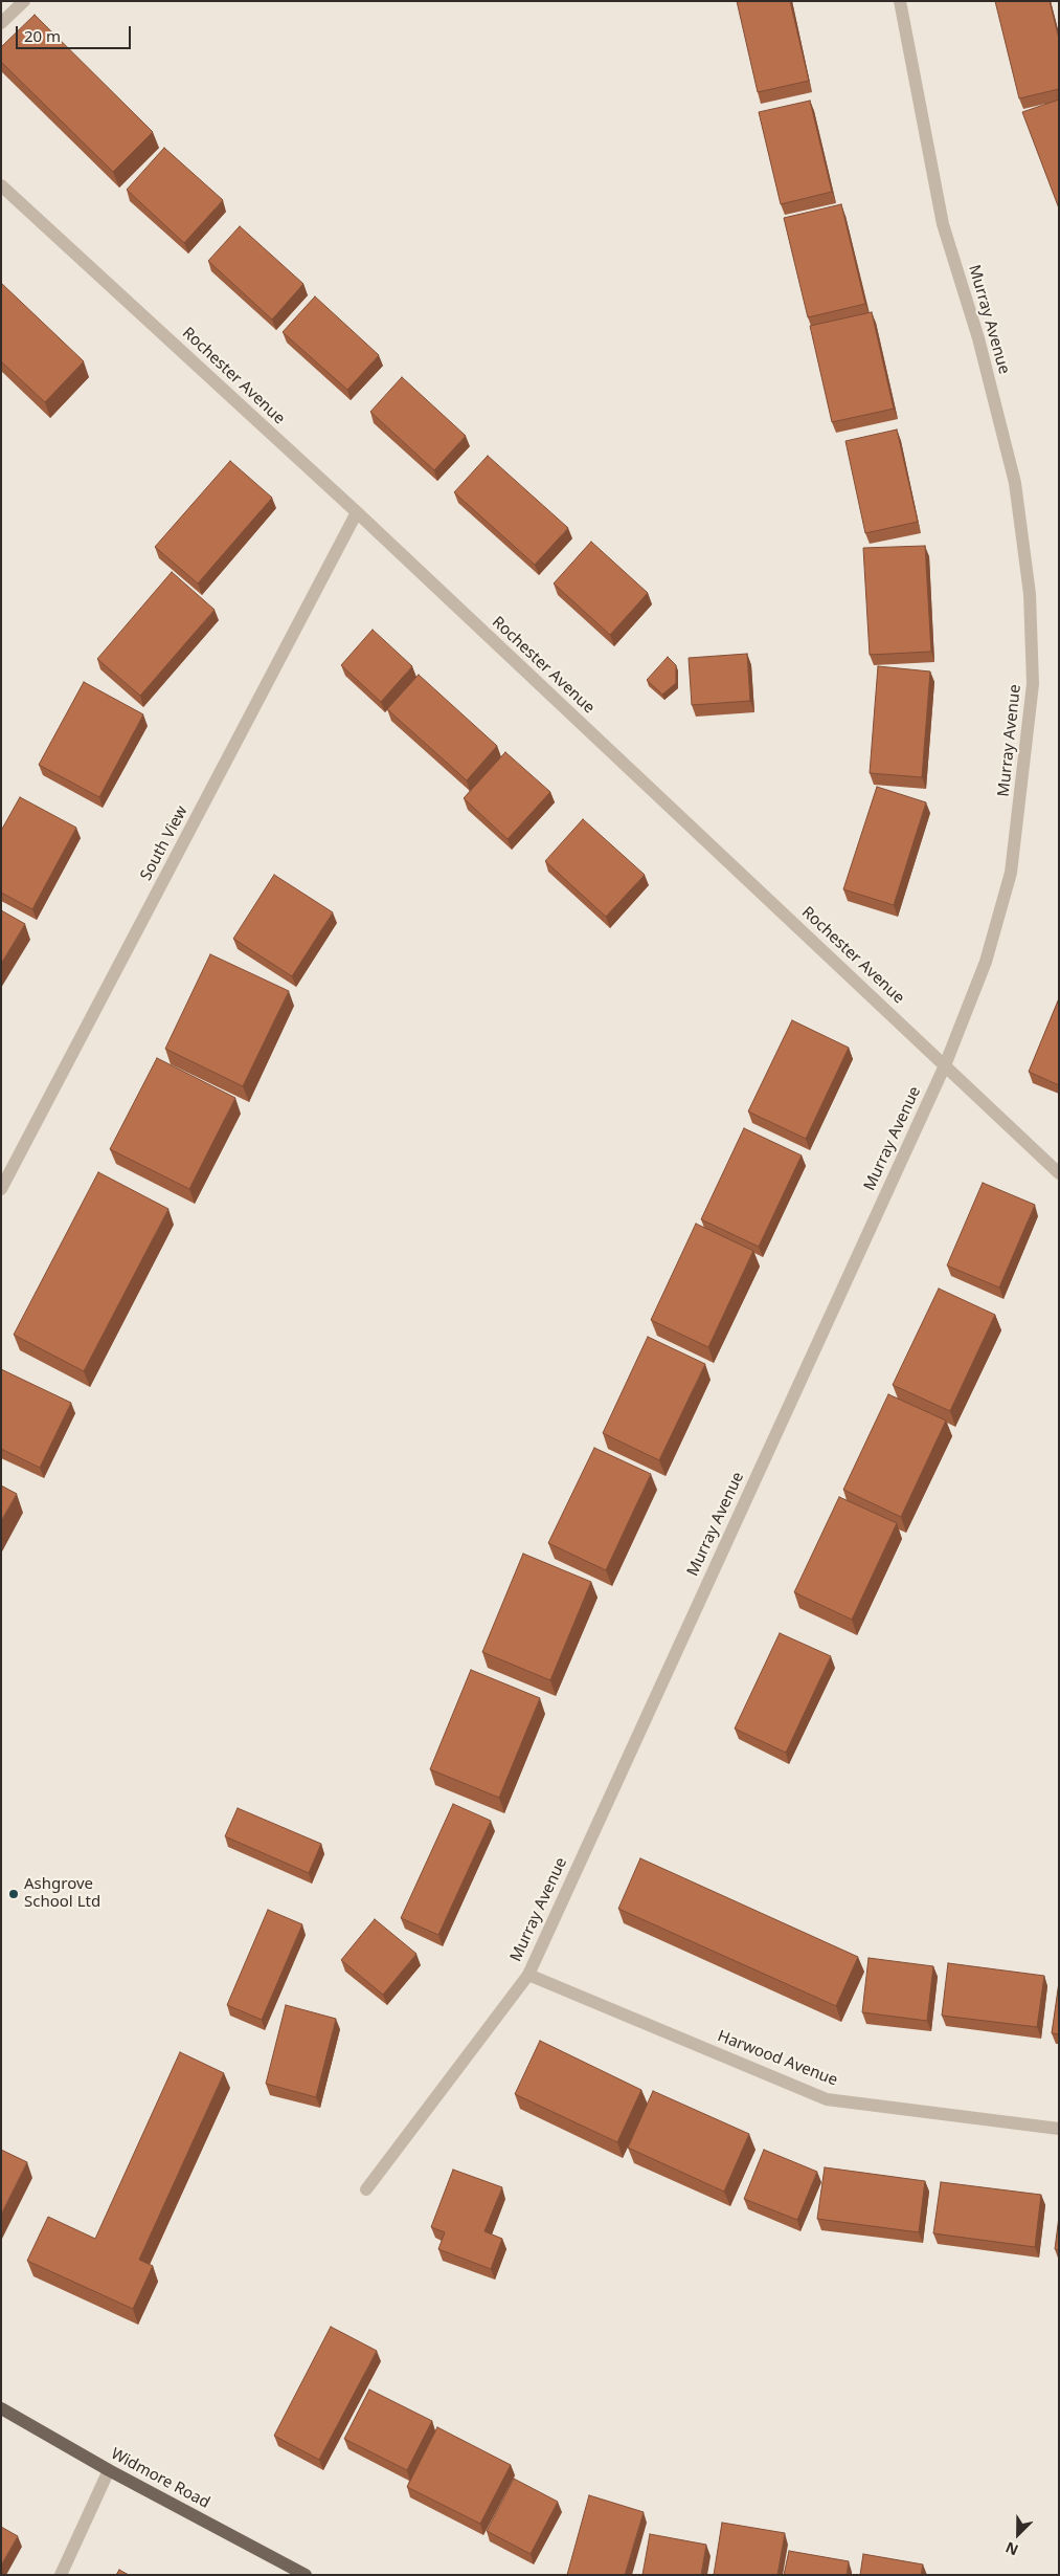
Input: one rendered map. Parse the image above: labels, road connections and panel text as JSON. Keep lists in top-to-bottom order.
{
  "streets": {
    "main road": ["Widmore Road"],
    "street": [
      "Murray Avenue",
      "Rochester Avenue",
      "South View",
      "Harwood Avenue"
    ]
  },
  "crossings": [
    ["Murray Avenue", "Rochester Avenue"],
    ["Murray Avenue", "Harwood Avenue"],
    ["Rochester Avenue", "South View"]
  ],
  "places": ["Ashgrove School Ltd"],
  "scale_bar": "20 m",
  "north": "bottom left"
}
